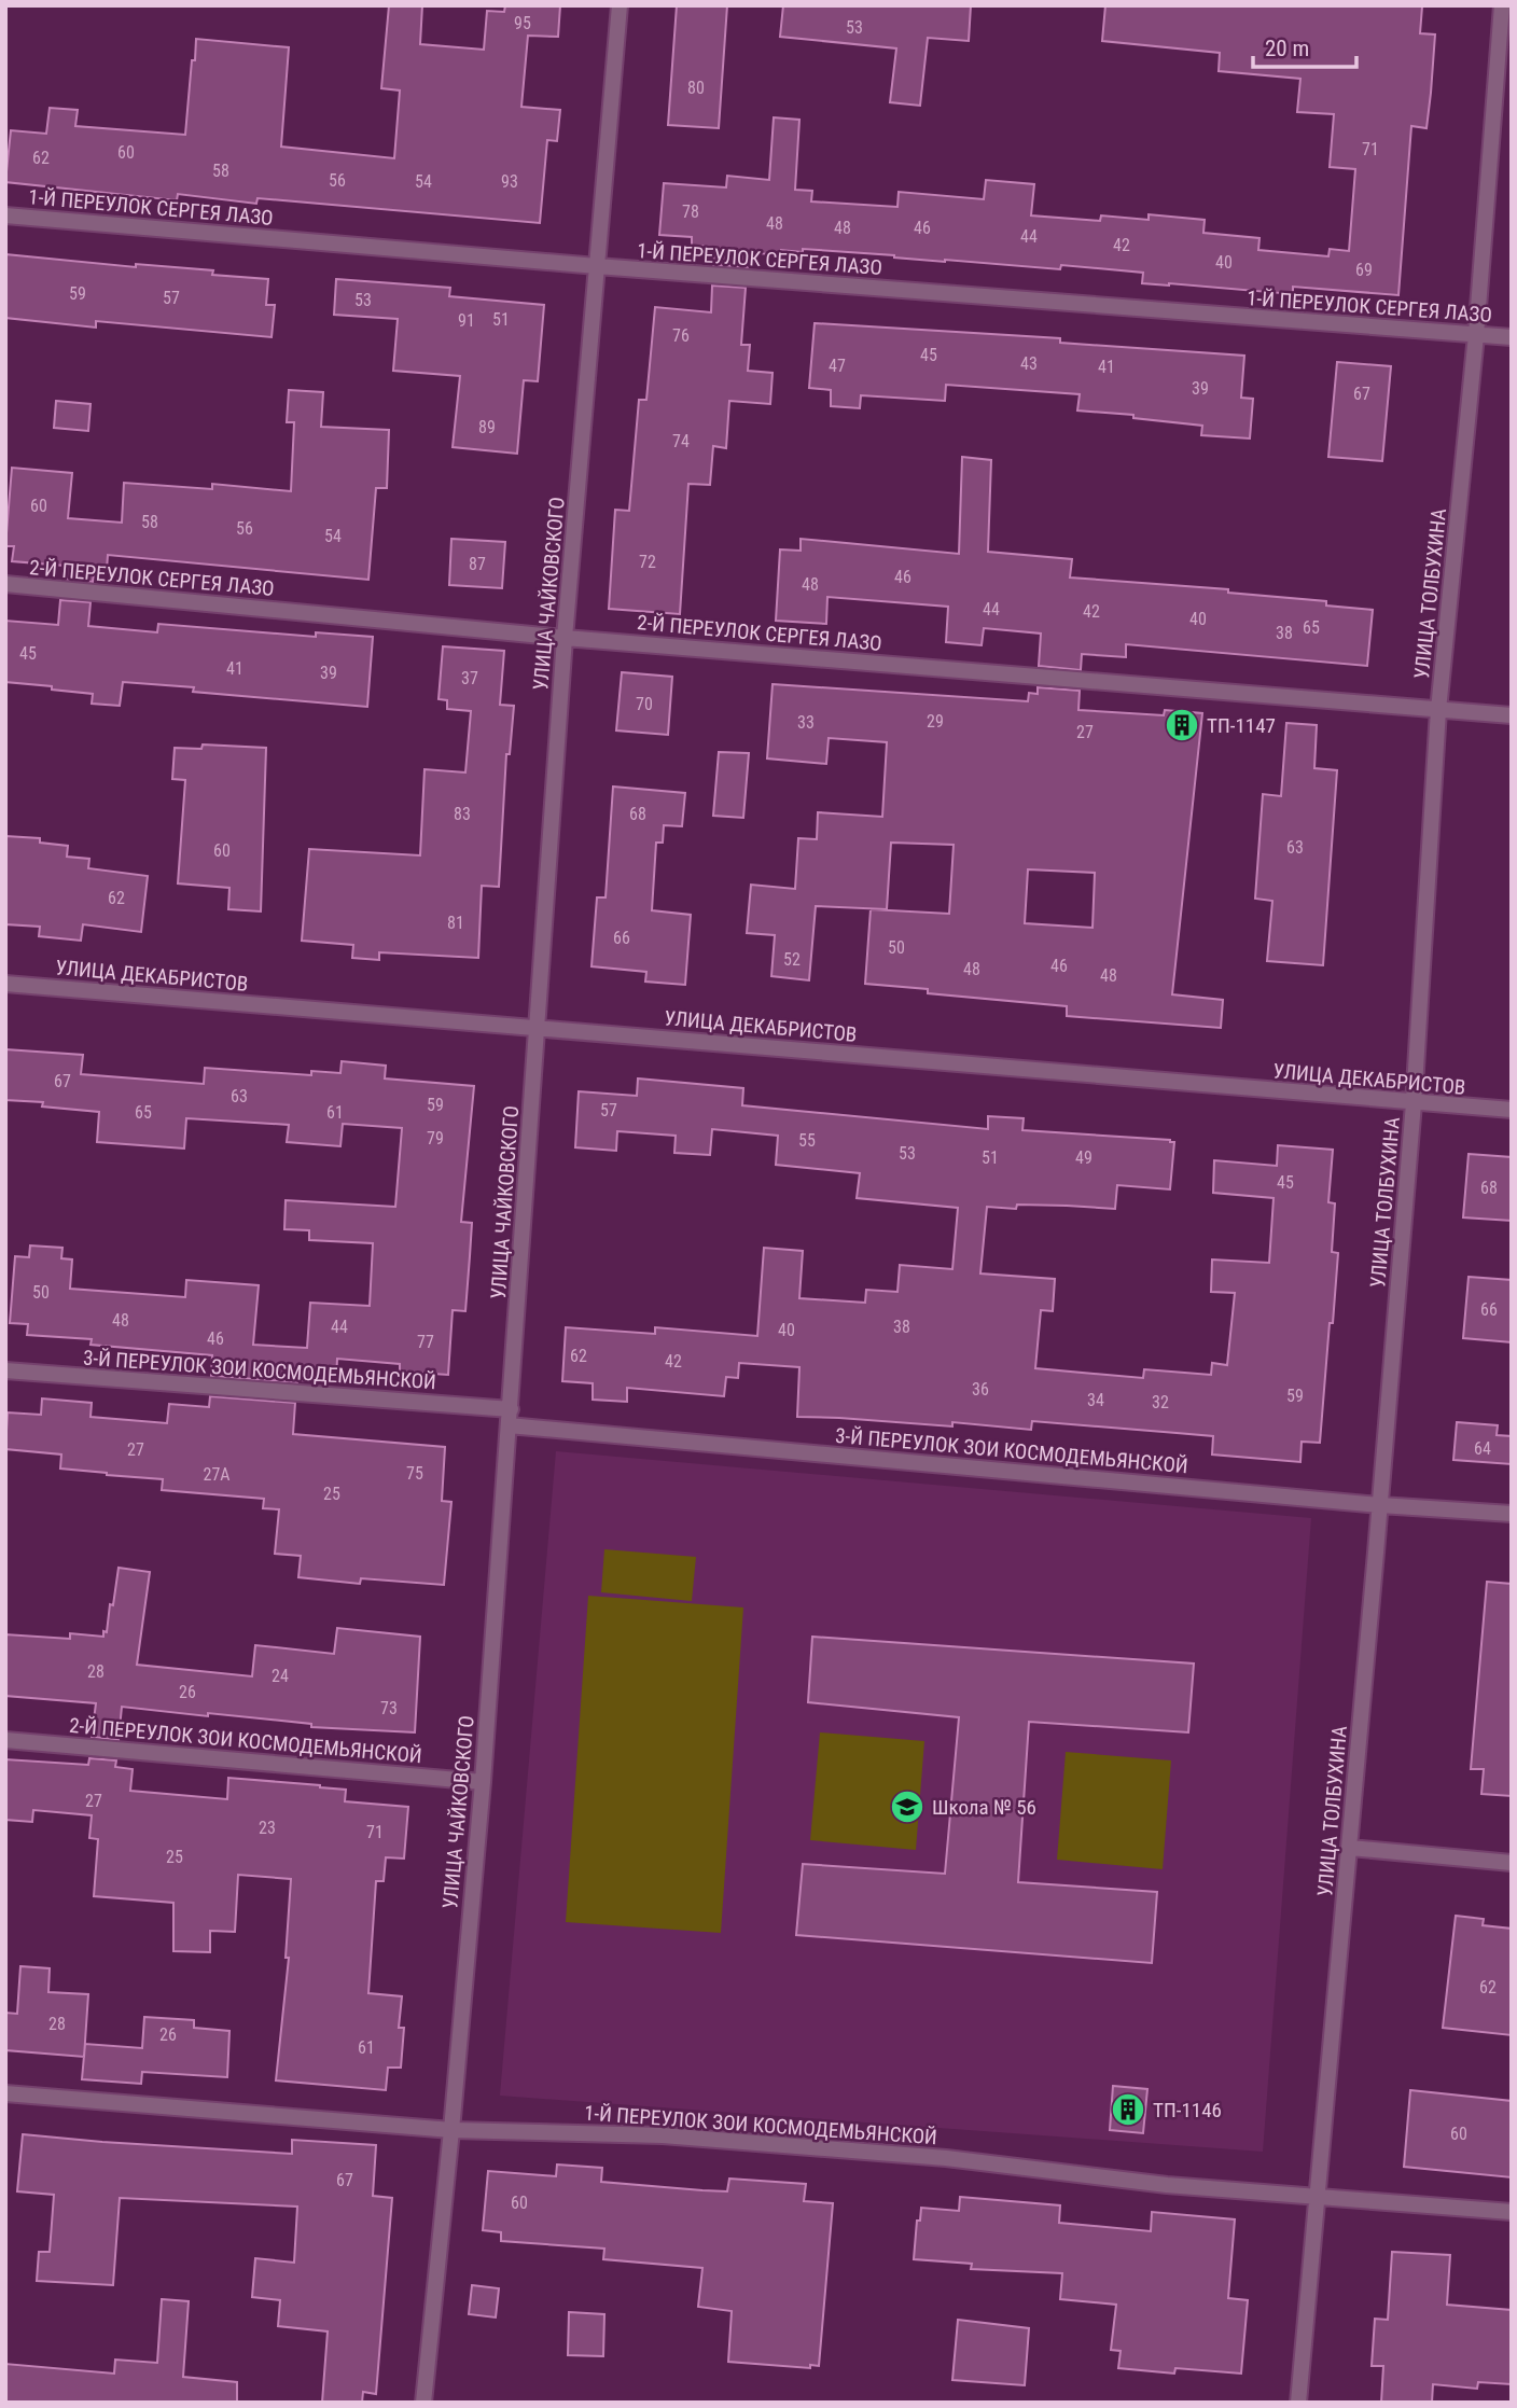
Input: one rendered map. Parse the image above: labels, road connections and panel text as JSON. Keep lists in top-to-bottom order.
{
  "streets": {
    "street": [
      "1-Й ПЕРЕУЛОК СЕРГЕЯ ЛАЗО",
      "2-Й ПЕРЕУЛОК СЕРГЕЯ ЛАЗО",
      "УЛИЦА ЧАЙКОВСКОГО",
      "УЛИЦА ТОЛБУХИНА",
      "УЛИЦА ДЕКАБРИСТОВ",
      "3-Й ПЕРЕУЛОК ЗОИ КОСМОДЕМЬЯНСКОЙ",
      "2-Й ПЕРЕУЛОК ЗОИ КОСМОДЕМЬЯНСКОЙ",
      "1-Й ПЕРЕУЛОК ЗОИ КОСМОДЕМЬЯНСКОЙ"
    ]
  },
  "crossings": [
    ["1-Й ПЕРЕУЛОК СЕРГЕЯ ЛАЗО", "УЛИЦА ЧАЙКОВСКОГО"],
    ["1-Й ПЕРЕУЛОК СЕРГЕЯ ЛАЗО", "УЛИЦА ТОЛБУХИНА"],
    ["2-Й ПЕРЕУЛОК СЕРГЕЯ ЛАЗО", "УЛИЦА ЧАЙКОВСКОГО"],
    ["2-Й ПЕРЕУЛОК СЕРГЕЯ ЛАЗО", "УЛИЦА ТОЛБУХИНА"],
    ["УЛИЦА ЧАЙКОВСКОГО", "УЛИЦА ДЕКАБРИСТОВ"],
    ["УЛИЦА ЧАЙКОВСКОГО", "3-Й ПЕРЕУЛОК ЗОИ КОСМОДЕМЬЯНСКОЙ"],
    ["УЛИЦА ЧАЙКОВСКОГО", "2-Й ПЕРЕУЛОК ЗОИ КОСМОДЕМЬЯНСКОЙ"],
    ["УЛИЦА ЧАЙКОВСКОГО", "1-Й ПЕРЕУЛОК ЗОИ КОСМОДЕМЬЯНСКОЙ"],
    ["УЛИЦА ТОЛБУХИНА", "УЛИЦА ДЕКАБРИСТОВ"],
    ["УЛИЦА ТОЛБУХИНА", "3-Й ПЕРЕУЛОК ЗОИ КОСМОДЕМЬЯНСКОЙ"],
    ["УЛИЦА ТОЛБУХИНА", "1-Й ПЕРЕУЛОК ЗОИ КОСМОДЕМЬЯНСКОЙ"]
  ],
  "places": {
    "building": ["ТП-1147", "ТП-1146"],
    "school or university": ["Школа № 56"]
  },
  "house_numbers": [
    "95",
    "53",
    "80",
    "71",
    "60",
    "62",
    "58",
    "56",
    "54",
    "93",
    "78",
    "48",
    "48",
    "46",
    "44",
    "42",
    "40",
    "69",
    "59",
    "57",
    "53",
    "51",
    "91",
    "76",
    "45",
    "43",
    "47",
    "41",
    "39",
    "67",
    "89",
    "74",
    "60",
    "58",
    "56",
    "54",
    "72",
    "87",
    "46",
    "48",
    "44",
    "42",
    "40",
    "65",
    "38",
    "45",
    "41",
    "39",
    "37",
    "70",
    "29",
    "33",
    "27",
    "83",
    "68",
    "63",
    "60",
    "62",
    "81",
    "66",
    "50",
    "52",
    "46",
    "48",
    "48",
    "67",
    "63",
    "59",
    "57",
    "65",
    "61",
    "79",
    "55",
    "53",
    "51",
    "49",
    "45",
    "68",
    "50",
    "66",
    "48",
    "44",
    "38",
    "40",
    "46",
    "77",
    "62",
    "42",
    "36",
    "59",
    "34",
    "32",
    "64",
    "27",
    "75",
    "27А",
    "25",
    "28",
    "24",
    "26",
    "73",
    "27",
    "23",
    "71",
    "25",
    "62",
    "28",
    "26",
    "61",
    "60",
    "67",
    "60"
  ],
  "scale_bar": "20 m"
}
